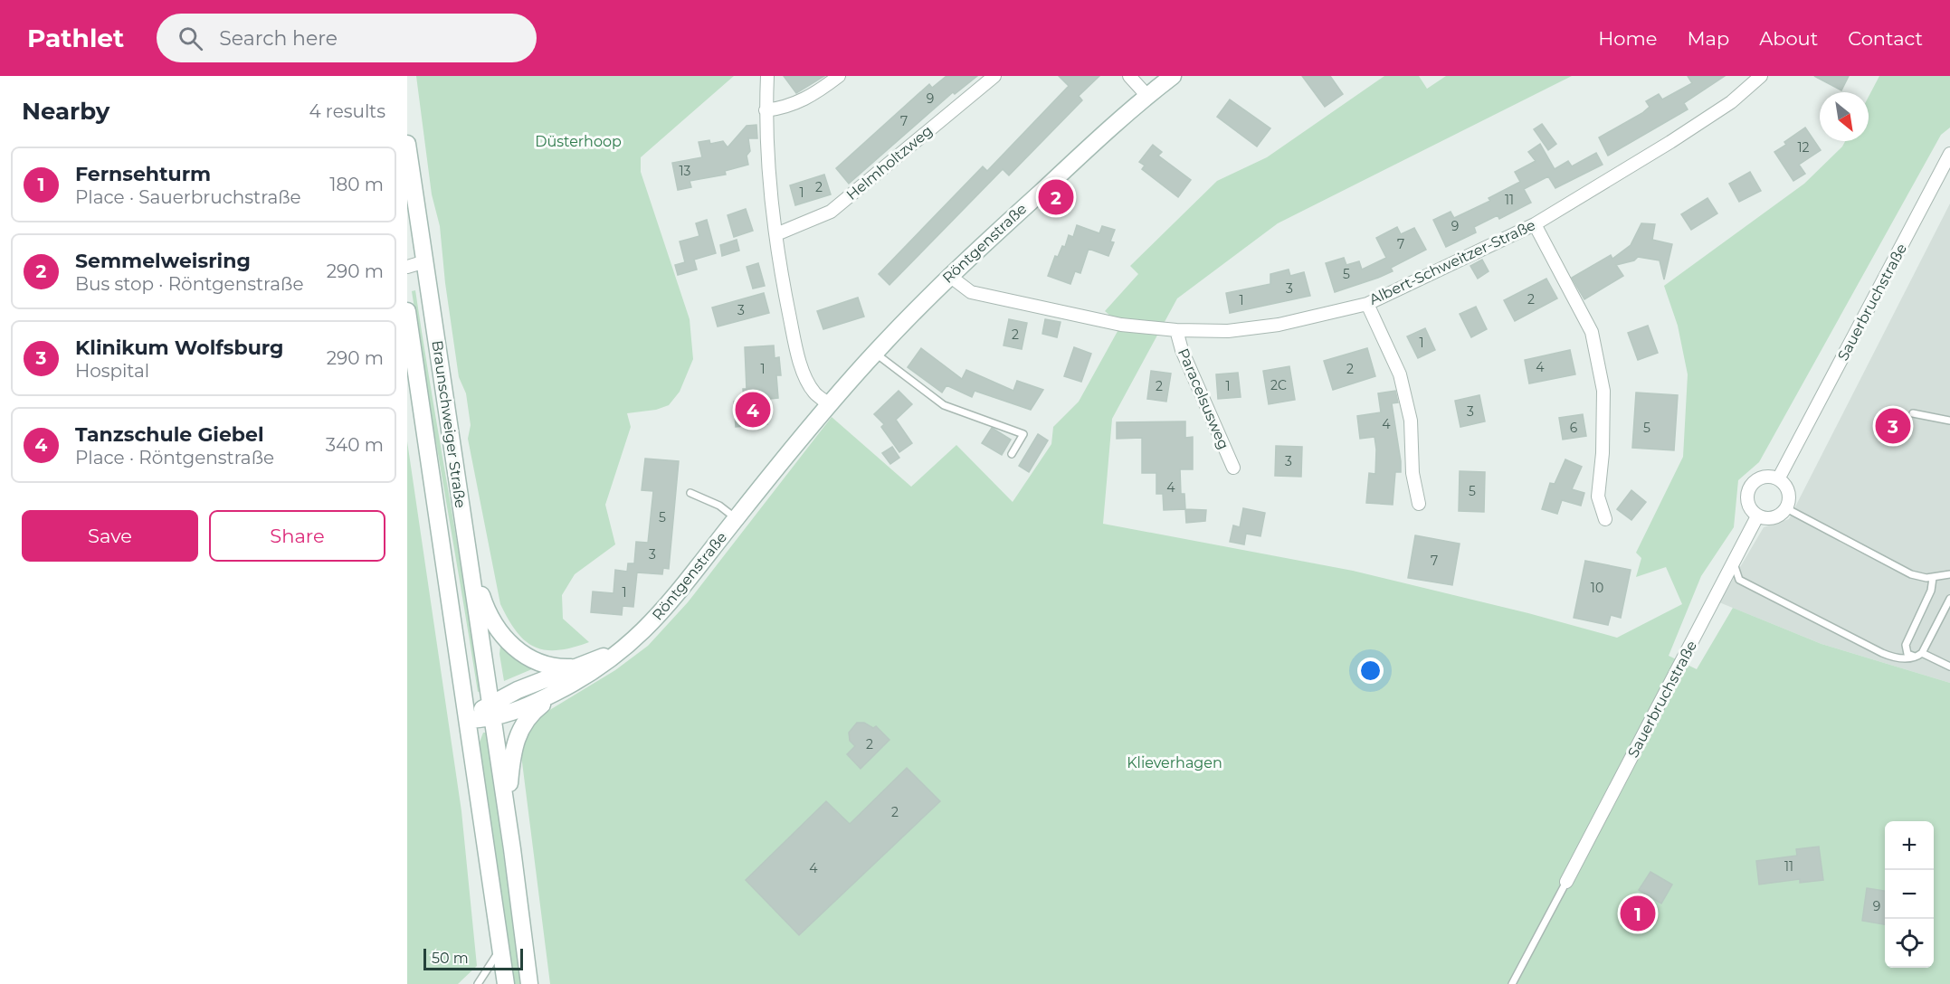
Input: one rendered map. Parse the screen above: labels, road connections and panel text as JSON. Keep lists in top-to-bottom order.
{
  "streets": {
    "street": [
      "Helmholtzweg",
      "Röntgenstraße",
      "Albert-Schweitzer-Straße",
      "Sauerbruchstraße",
      "Paracelsusweg",
      "Braunschweiger Straße"
    ]
  },
  "crossings": [
    ["Röntgenstraße", "Albert-Schweitzer-Straße"],
    ["Röntgenstraße", "Braunschweiger Straße"],
    ["Albert-Schweitzer-Straße", "Paracelsusweg"]
  ],
  "parks": ["Düsterhoop", "Klieverhagen"],
  "house_numbers": [
    "9",
    "7",
    "12",
    "13",
    "2",
    "1",
    "11",
    "9",
    "7",
    "5",
    "3",
    "2",
    "1",
    "3",
    "2",
    "1",
    "4",
    "1",
    "2",
    "2C",
    "2",
    "1",
    "3",
    "4",
    "6",
    "5",
    "3",
    "4",
    "5",
    "5",
    "3",
    "7",
    "10",
    "1",
    "2",
    "2",
    "11",
    "4",
    "9"
  ],
  "scale_bar": "50 m",
  "north": "bottom right",
  "page": {
    "header": "Pathlet",
    "search": "Search here",
    "nav": [
      "Home",
      "Map",
      "About",
      "Contact"
    ],
    "heading": ["Nearby", "4 results"],
    "list": [
      {
        "mark": "1",
        "name": "Fernsehturm",
        "note": "Place · Sauerbruchstraße",
        "value": "180 m"
      },
      {
        "mark": "2",
        "name": "Semmelweisring",
        "note": "Bus stop · Röntgenstraße",
        "value": "290 m"
      },
      {
        "mark": "3",
        "name": "Klinikum Wolfsburg",
        "note": "Hospital",
        "value": "290 m"
      },
      {
        "mark": "4",
        "name": "Tanzschule Giebel",
        "note": "Place · Röntgenstraße",
        "value": "340 m"
      }
    ],
    "pins": [
      "2",
      "4",
      "3",
      "1"
    ],
    "buttons": ["Save", "Share"],
    "map_buttons": ["+", "−"],
    "scale": "50 m"
  }
}
